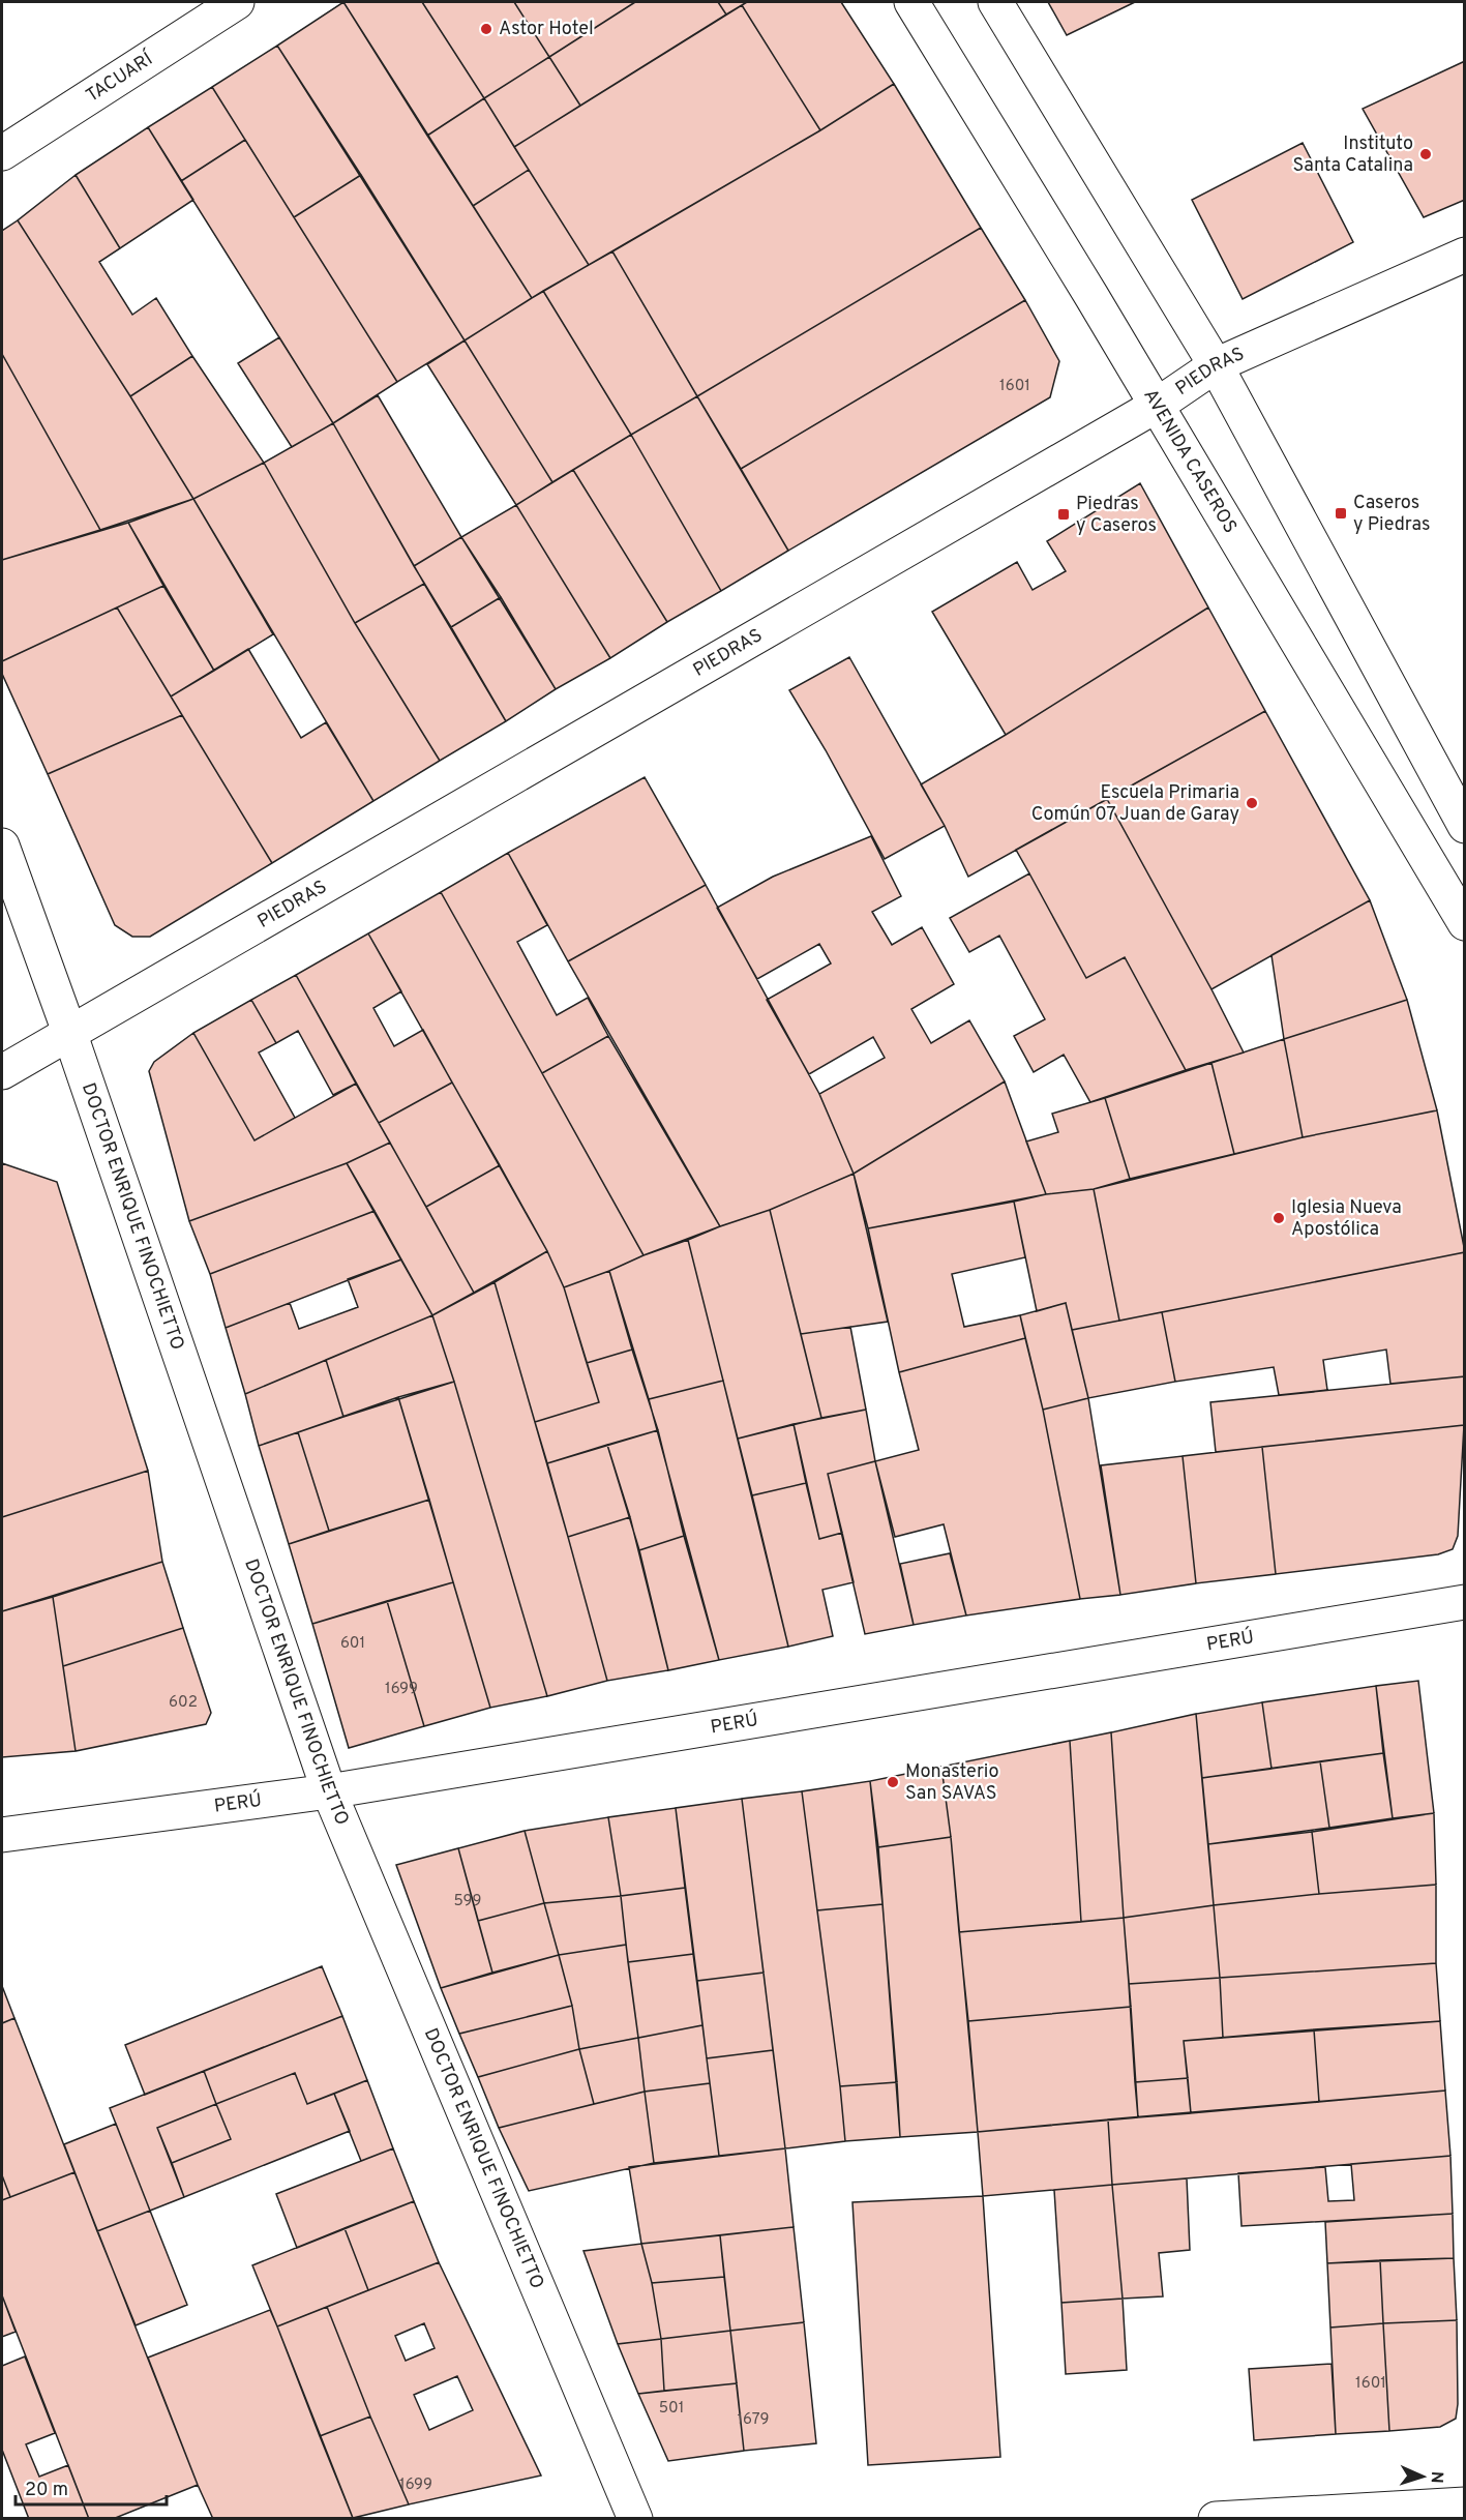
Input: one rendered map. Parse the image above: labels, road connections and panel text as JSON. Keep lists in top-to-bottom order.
{
  "streets": {
    "street": [
      "TACUARÍ",
      "PIEDRAS",
      "AVENIDA CASEROS",
      "DOCTOR ENRIQUE FINOCHIETTO",
      "PERÚ"
    ]
  },
  "crossings": [
    ["PIEDRAS", "AVENIDA CASEROS"],
    ["PIEDRAS", "DOCTOR ENRIQUE FINOCHIETTO"],
    ["DOCTOR ENRIQUE FINOCHIETTO", "PERÚ"]
  ],
  "places": {
    "other": [
      "Astor Hotel",
      "Instituto Santa Catalina",
      "Escuela Primaria Común 07 Juan de Garay",
      "Iglesia Nueva Apostólica",
      "Monasterio San SAVAS"
    ],
    "transit": ["Caseros y Piedras", "Piedras y Caseros"]
  },
  "house_numbers": [
    "1601",
    "601",
    "1699",
    "602",
    "599",
    "1601",
    "501",
    "1679",
    "1699"
  ],
  "scale_bar": "20 m",
  "north": "right"
}
